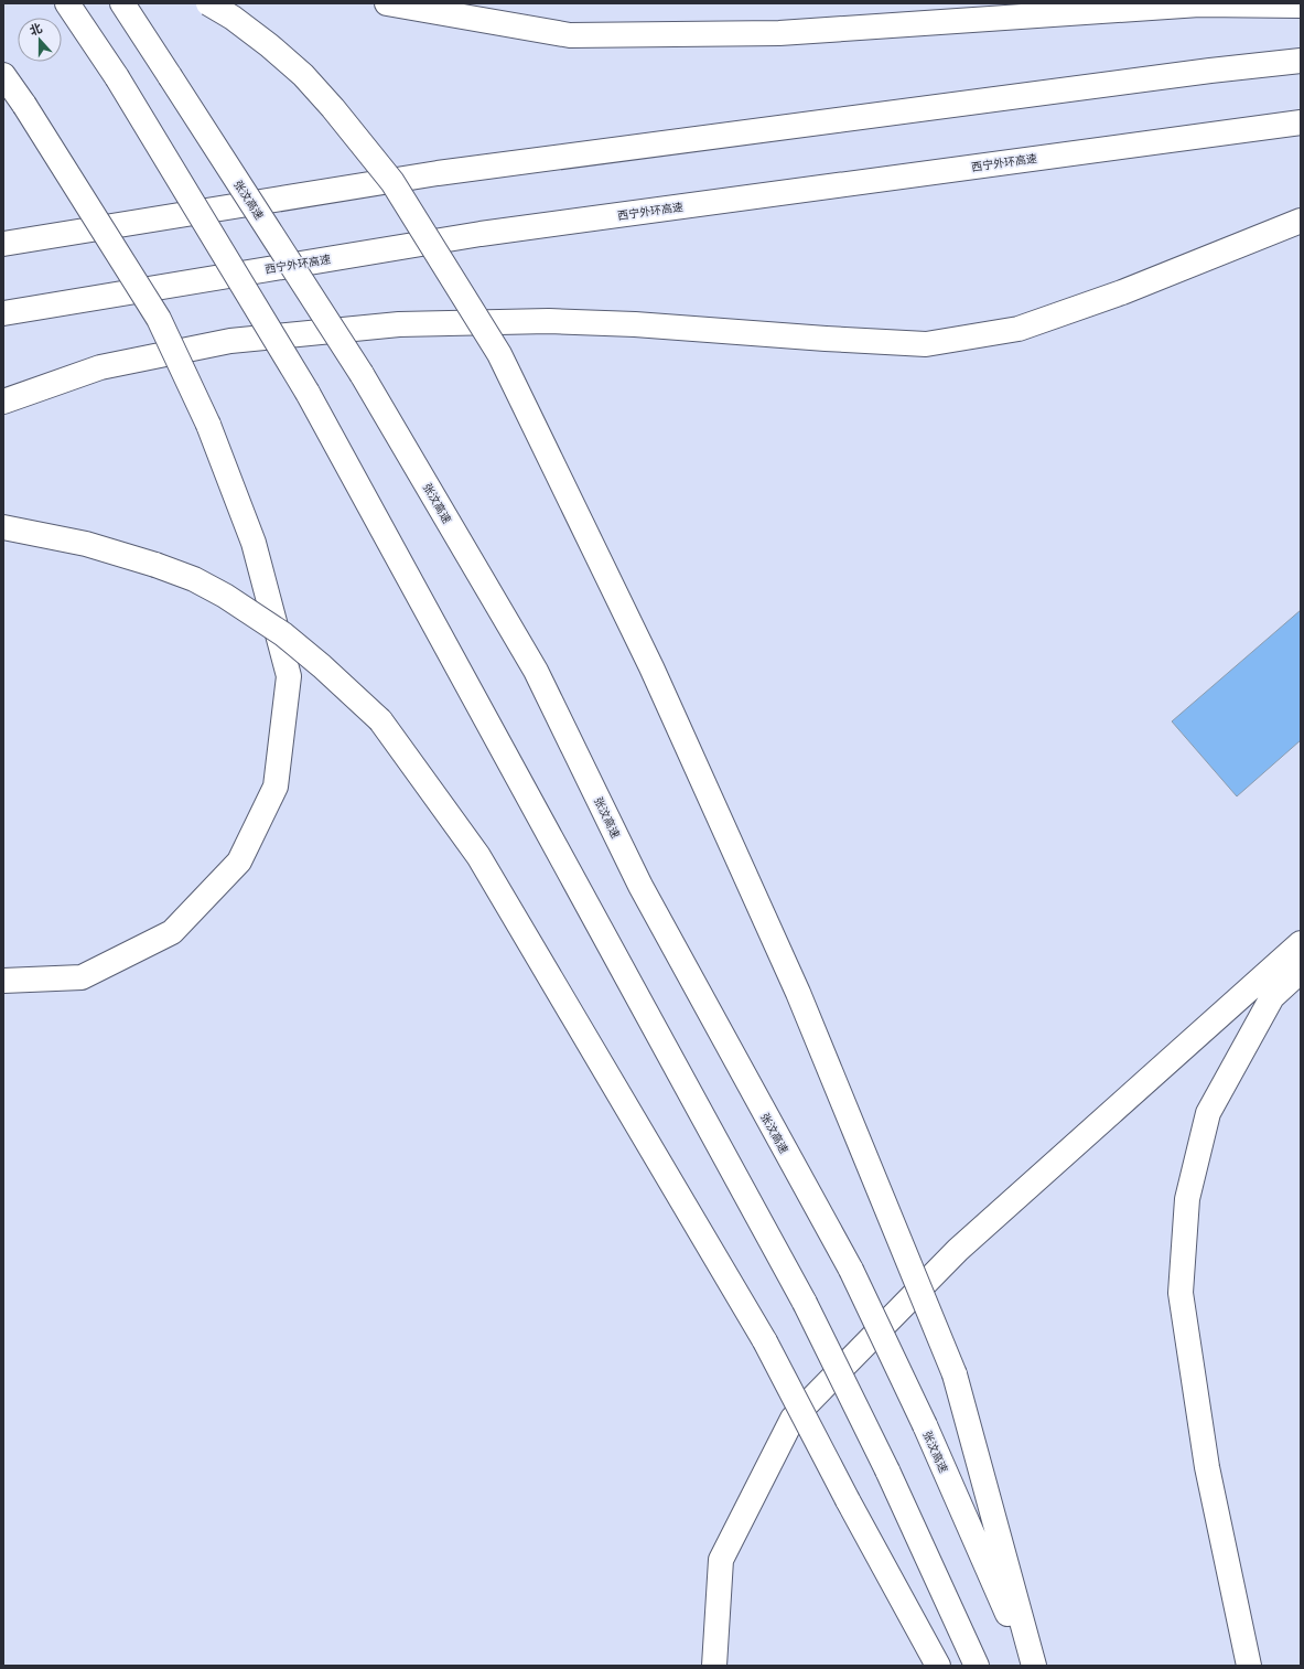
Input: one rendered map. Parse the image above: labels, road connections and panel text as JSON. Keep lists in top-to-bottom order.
{
  "streets": {
    "highway": ["西宁外环高速", "张汶高速"]
  },
  "north": "top"
}
